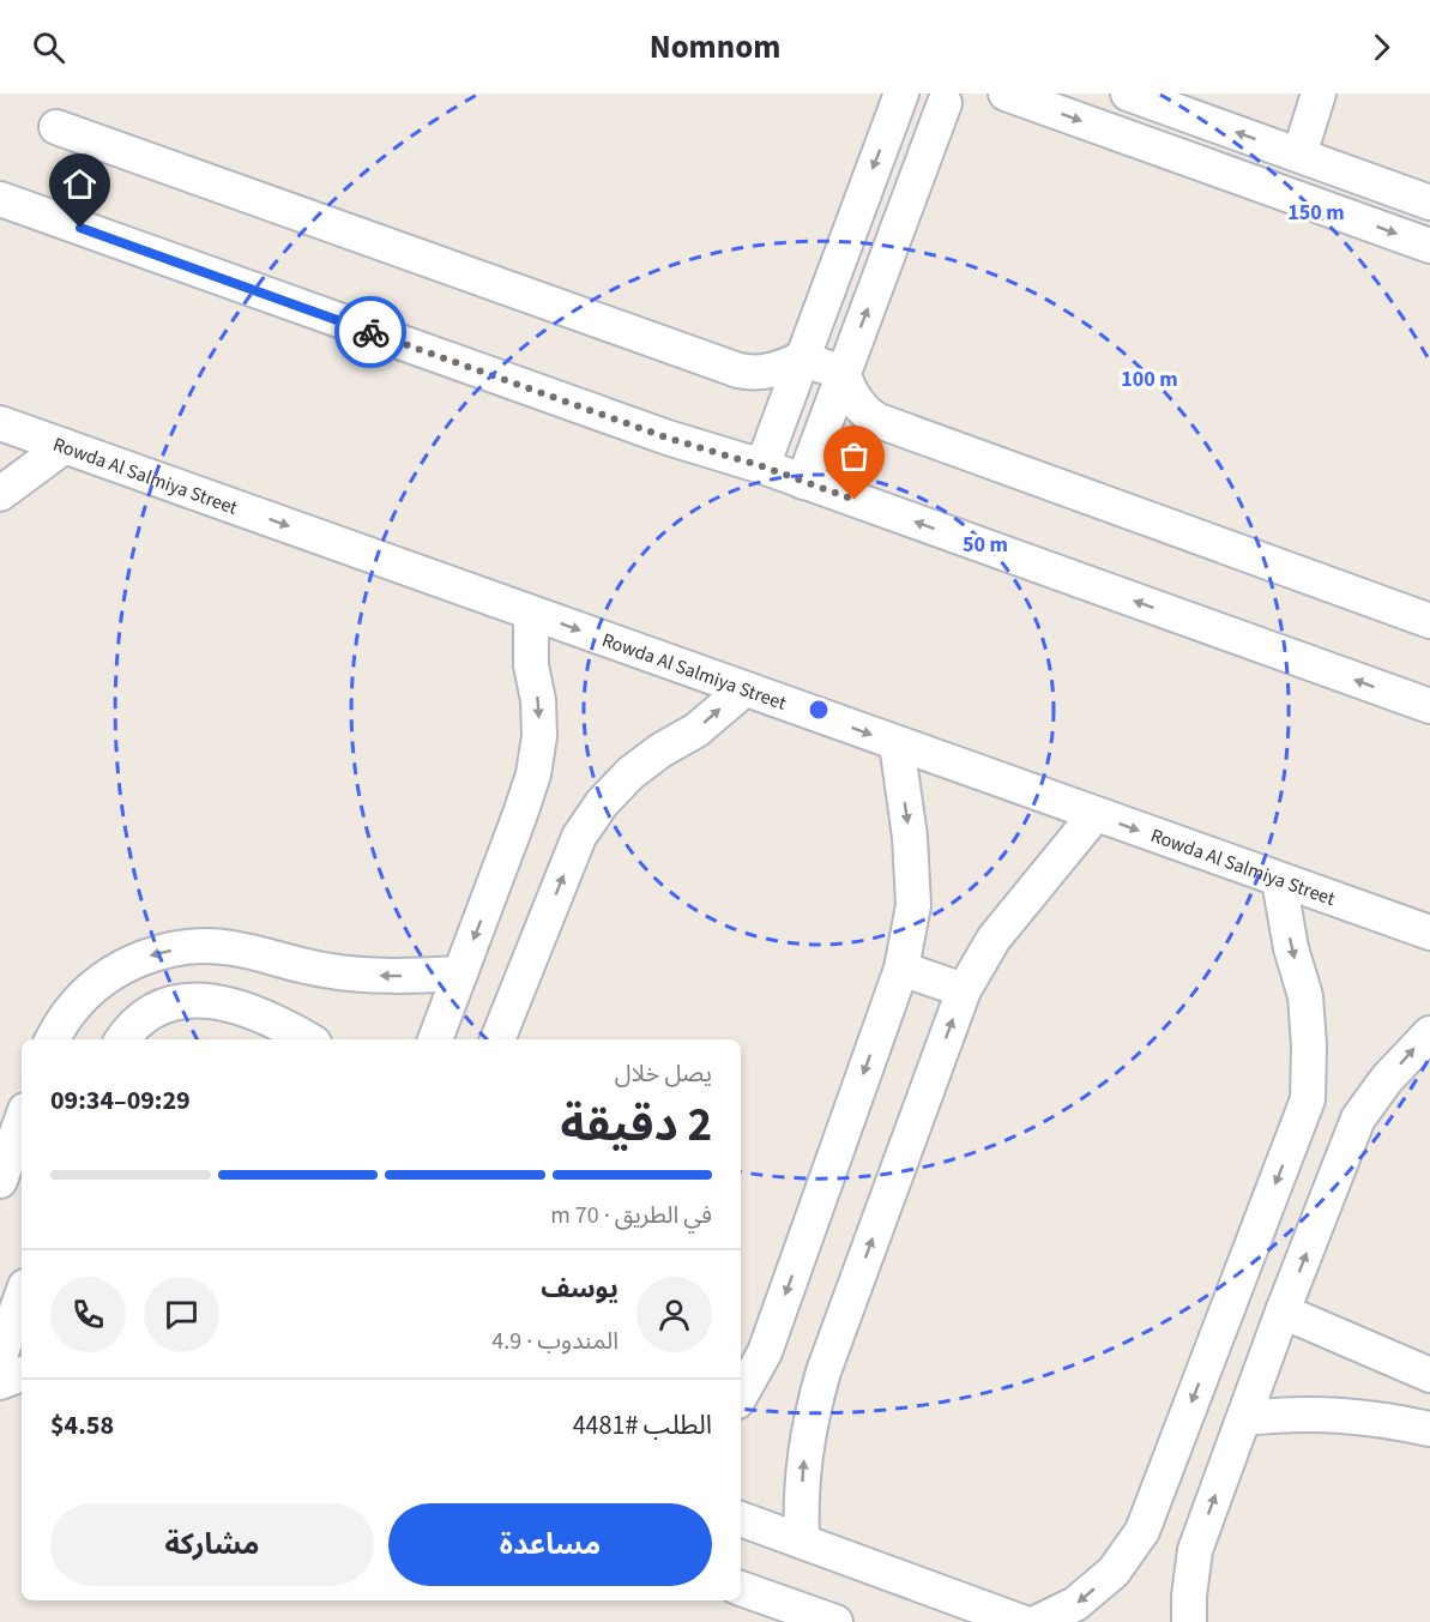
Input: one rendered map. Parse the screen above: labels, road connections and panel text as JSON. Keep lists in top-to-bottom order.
{
  "streets": {
    "street": ["Rowda Al Salmiya Street"]
  },
  "page": {
    "header": "Nomnom",
    "heading": ["2 دقيقة", "يصل خلال", "09:29–09:34"],
    "panel": [
      "يوسف",
      "المندوب · 4.9",
      "الطلب #4481",
      "$4.58"
    ],
    "bar": "في الطريق · 70 m",
    "buttons": ["مساعدة", "مشاركة"]
  },
  "rings": ["150 m", "100 m", "50 m"]
}
